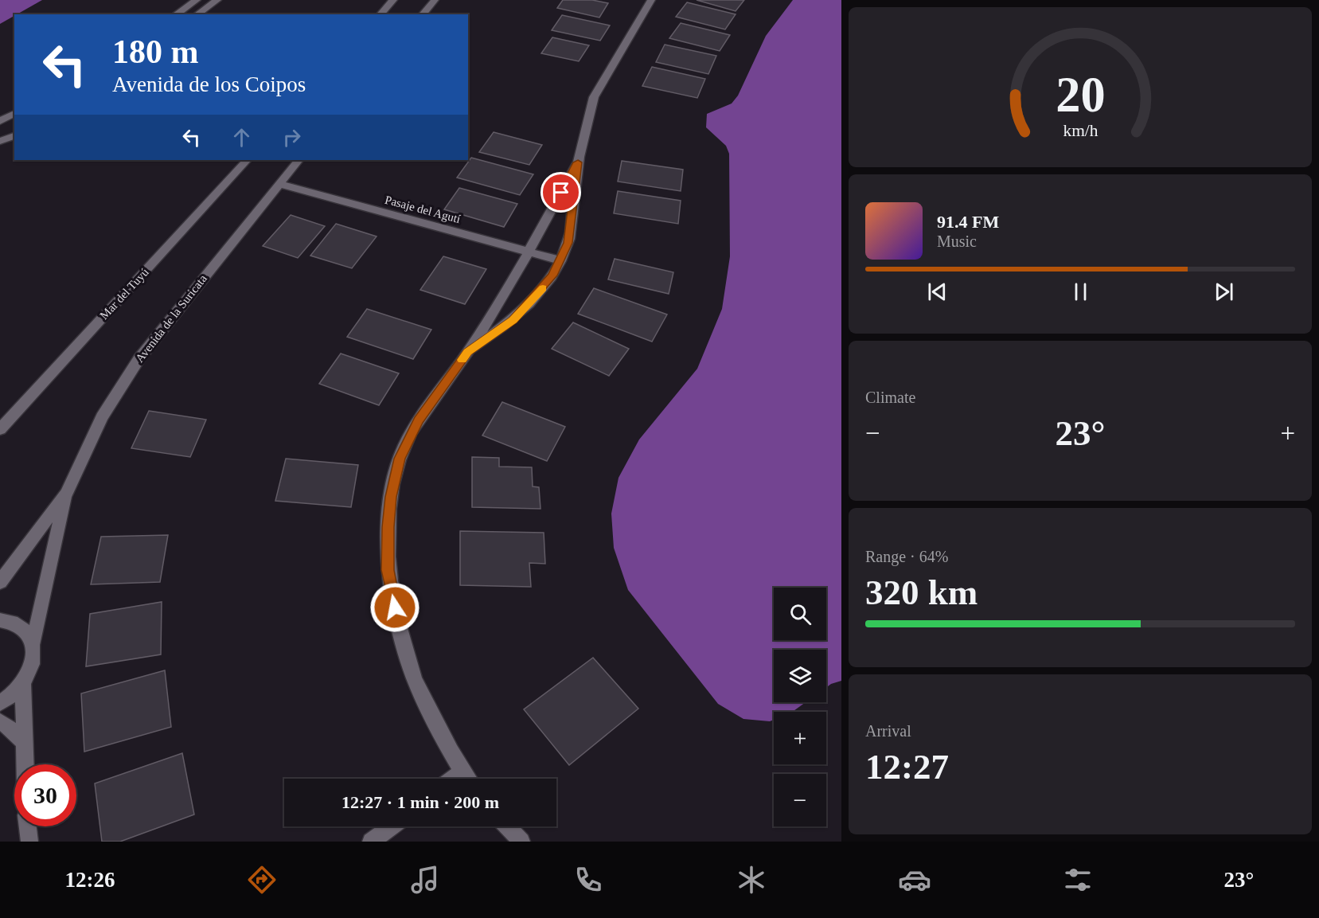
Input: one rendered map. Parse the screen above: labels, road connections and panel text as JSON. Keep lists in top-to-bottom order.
{
  "streets": {
    "street": ["Pasaje del Agutí", "Mar del Tuyú", "Avenida de la Suricata"]
  },
  "crossings": [
    ["Pasaje del Agutí", "Avenida de la Suricata"]
  ],
  "page": {
    "turn": ["180 m", "Avenida de los Coipos"],
    "song": ["91.4 FM", "Music"],
    "tile": [
      "Climate",
      ["Range · 64%", "320 km"],
      ["Arrival", "12:27"]
    ],
    "heat": ["−", "23°", "+"],
    "map_buttons": ["+", "−"],
    "limit": "30",
    "trip": "12:27 · 1 min · 200 m",
    "tabs": ["12:26", "23°"],
    "gauge": ["20", "km/h"]
  }
}
